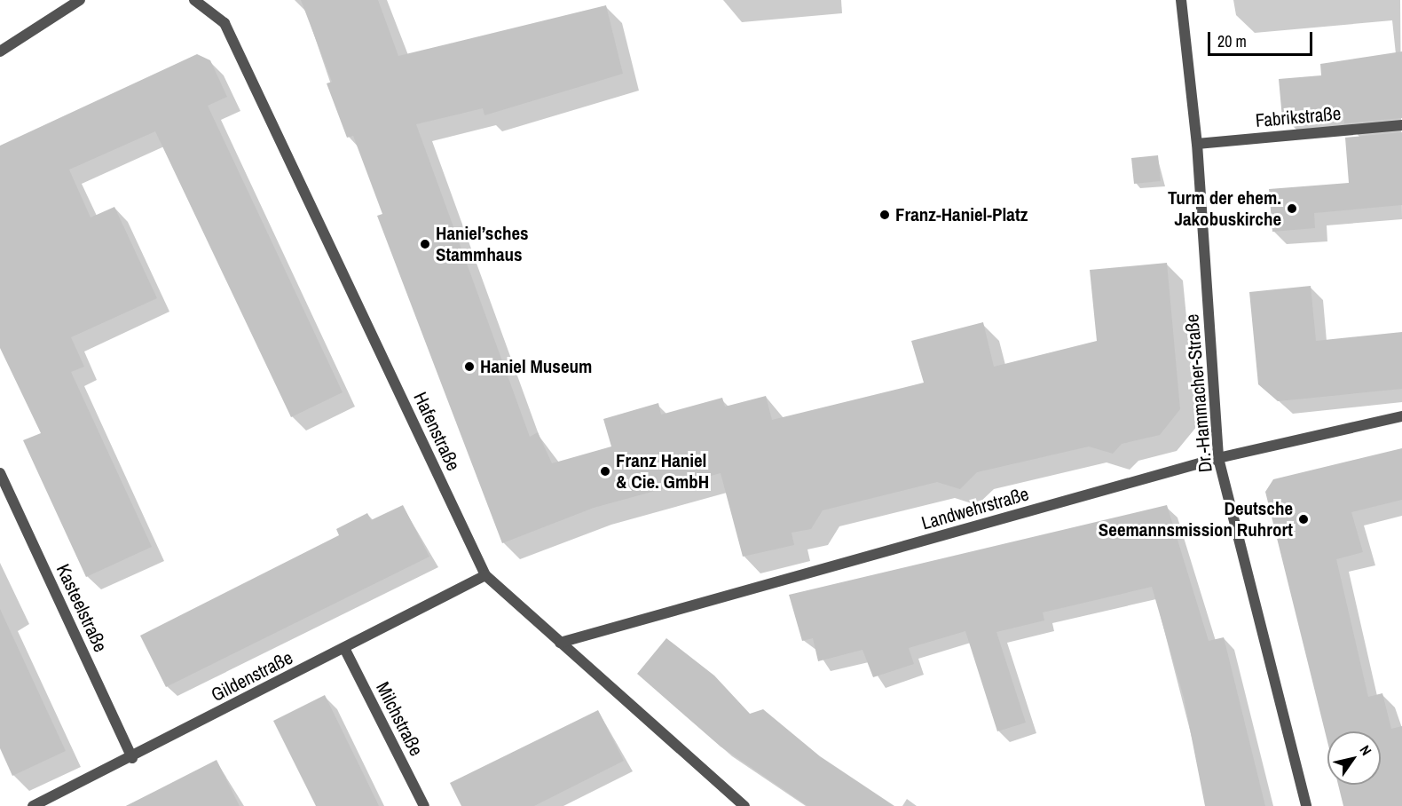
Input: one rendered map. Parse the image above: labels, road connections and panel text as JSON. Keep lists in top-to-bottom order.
{
  "streets": {
    "street": [
      "Fabrikstraße",
      "Dr.-Hammacher-Straße",
      "Hafenstraße",
      "Landwehrstraße",
      "Kasteelstraße",
      "Gildenstraße",
      "Milchstraße"
    ]
  },
  "crossings": [
    ["Fabrikstraße", "Dr.-Hammacher-Straße"],
    ["Dr.-Hammacher-Straße", "Landwehrstraße"],
    ["Hafenstraße", "Landwehrstraße"],
    ["Hafenstraße", "Gildenstraße"],
    ["Kasteelstraße", "Gildenstraße"],
    ["Gildenstraße", "Milchstraße"]
  ],
  "places": [
    "Turm der ehem. Jakobuskirche",
    "Franz-Haniel-Platz",
    "Haniel’sches Stammhaus",
    "Haniel Museum",
    "Franz Haniel & Cie. GmbH",
    "Deutsche Seemannsmission Ruhrort"
  ],
  "scale_bar": "20 m",
  "north": "top right"
}
